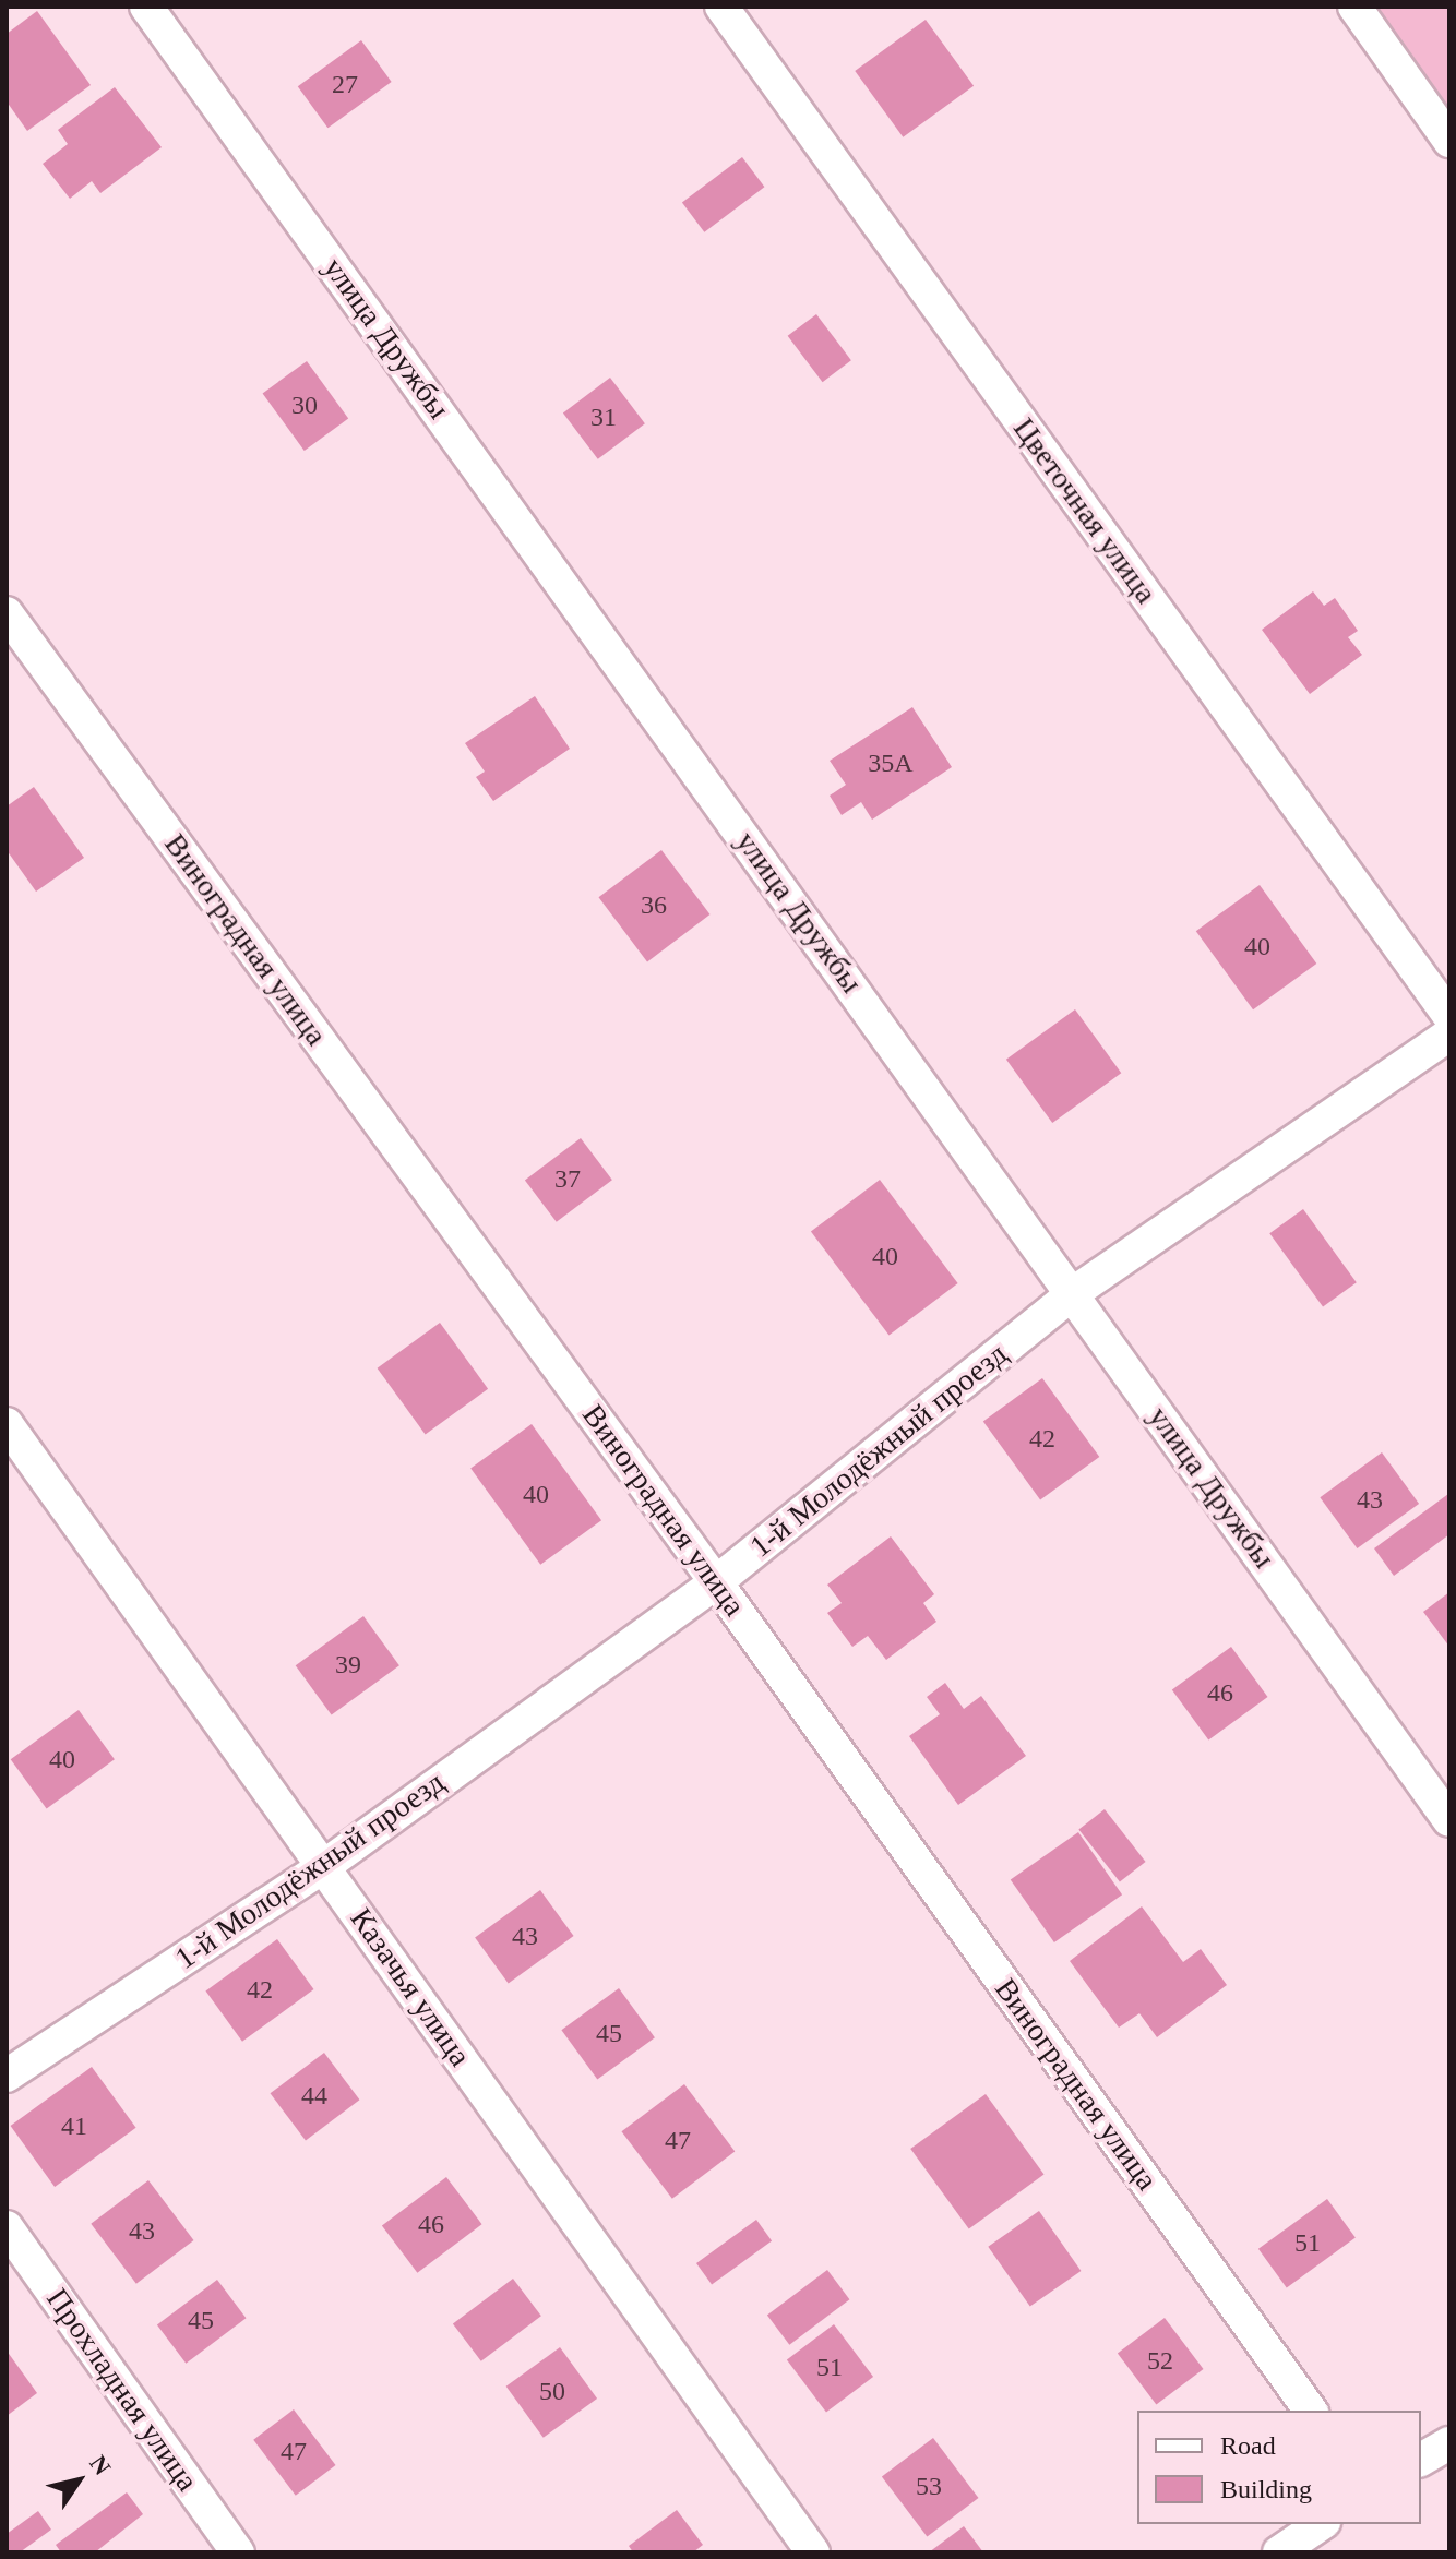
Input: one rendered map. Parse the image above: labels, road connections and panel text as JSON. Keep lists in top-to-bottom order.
{
  "streets": {
    "street": [
      "улица Дружбы",
      "Цветочная улица",
      "Виноградная улица",
      "1-й Молодёжный проезд",
      "Казачья улица",
      "Прохладная улица"
    ]
  },
  "crossings": [
    ["улица Дружбы", "1-й Молодёжный проезд"],
    ["Виноградная улица", "1-й Молодёжный проезд"],
    ["1-й Молодёжный проезд", "Казачья улица"]
  ],
  "house_numbers": [
    "27",
    "30",
    "31",
    "35А",
    "36",
    "40",
    "37",
    "40",
    "42",
    "40",
    "43",
    "39",
    "46",
    "40",
    "43",
    "42",
    "45",
    "44",
    "41",
    "47",
    "46",
    "43",
    "51",
    "45",
    "52",
    "51",
    "50",
    "47",
    "53"
  ],
  "legend": ["Road", "Building"],
  "north": "top right"
}
